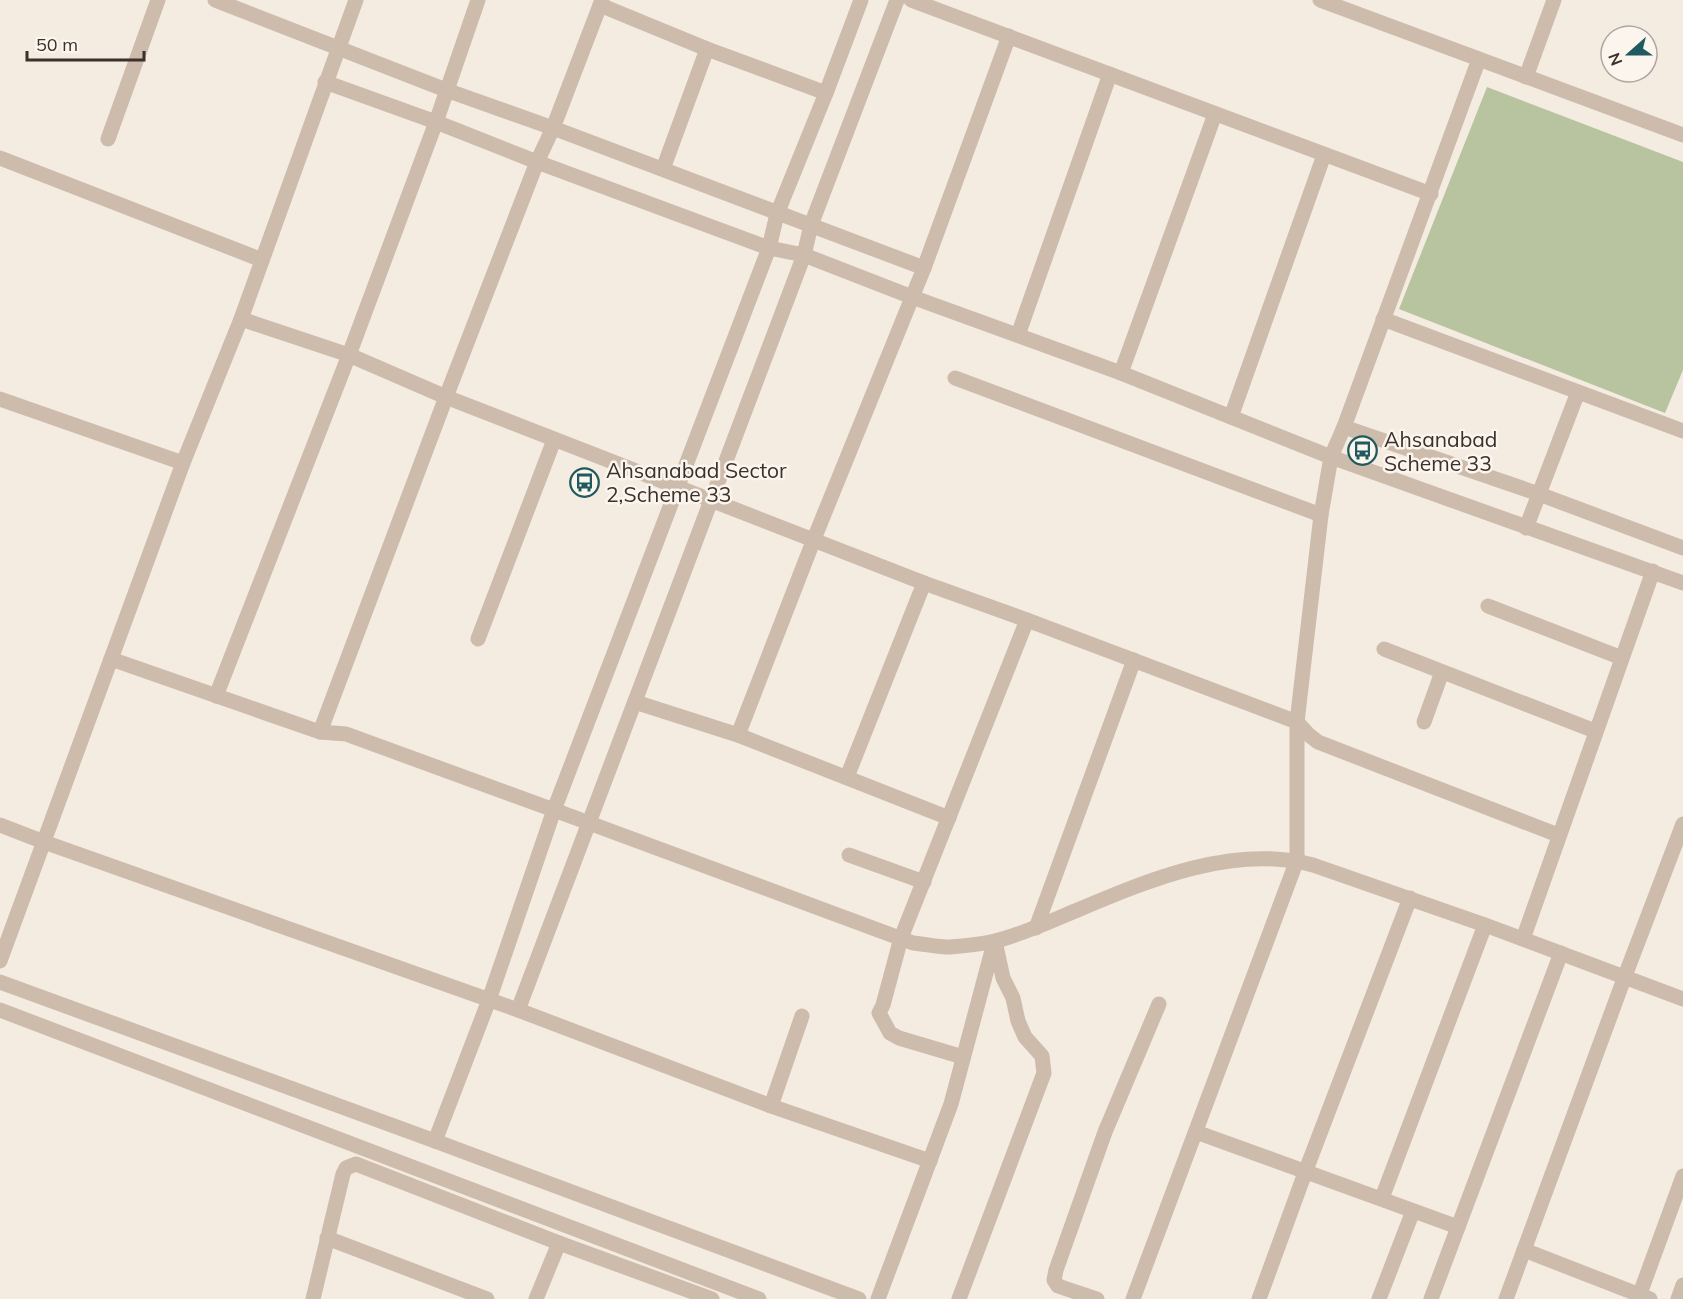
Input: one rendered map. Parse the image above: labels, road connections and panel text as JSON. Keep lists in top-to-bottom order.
{
  "places": {
    "bus stop": ["Ahsanabad Scheme 33", "Ahsanabad Sector 2,Scheme 33"]
  },
  "scale_bar": "50 m",
  "north": "left"
}
